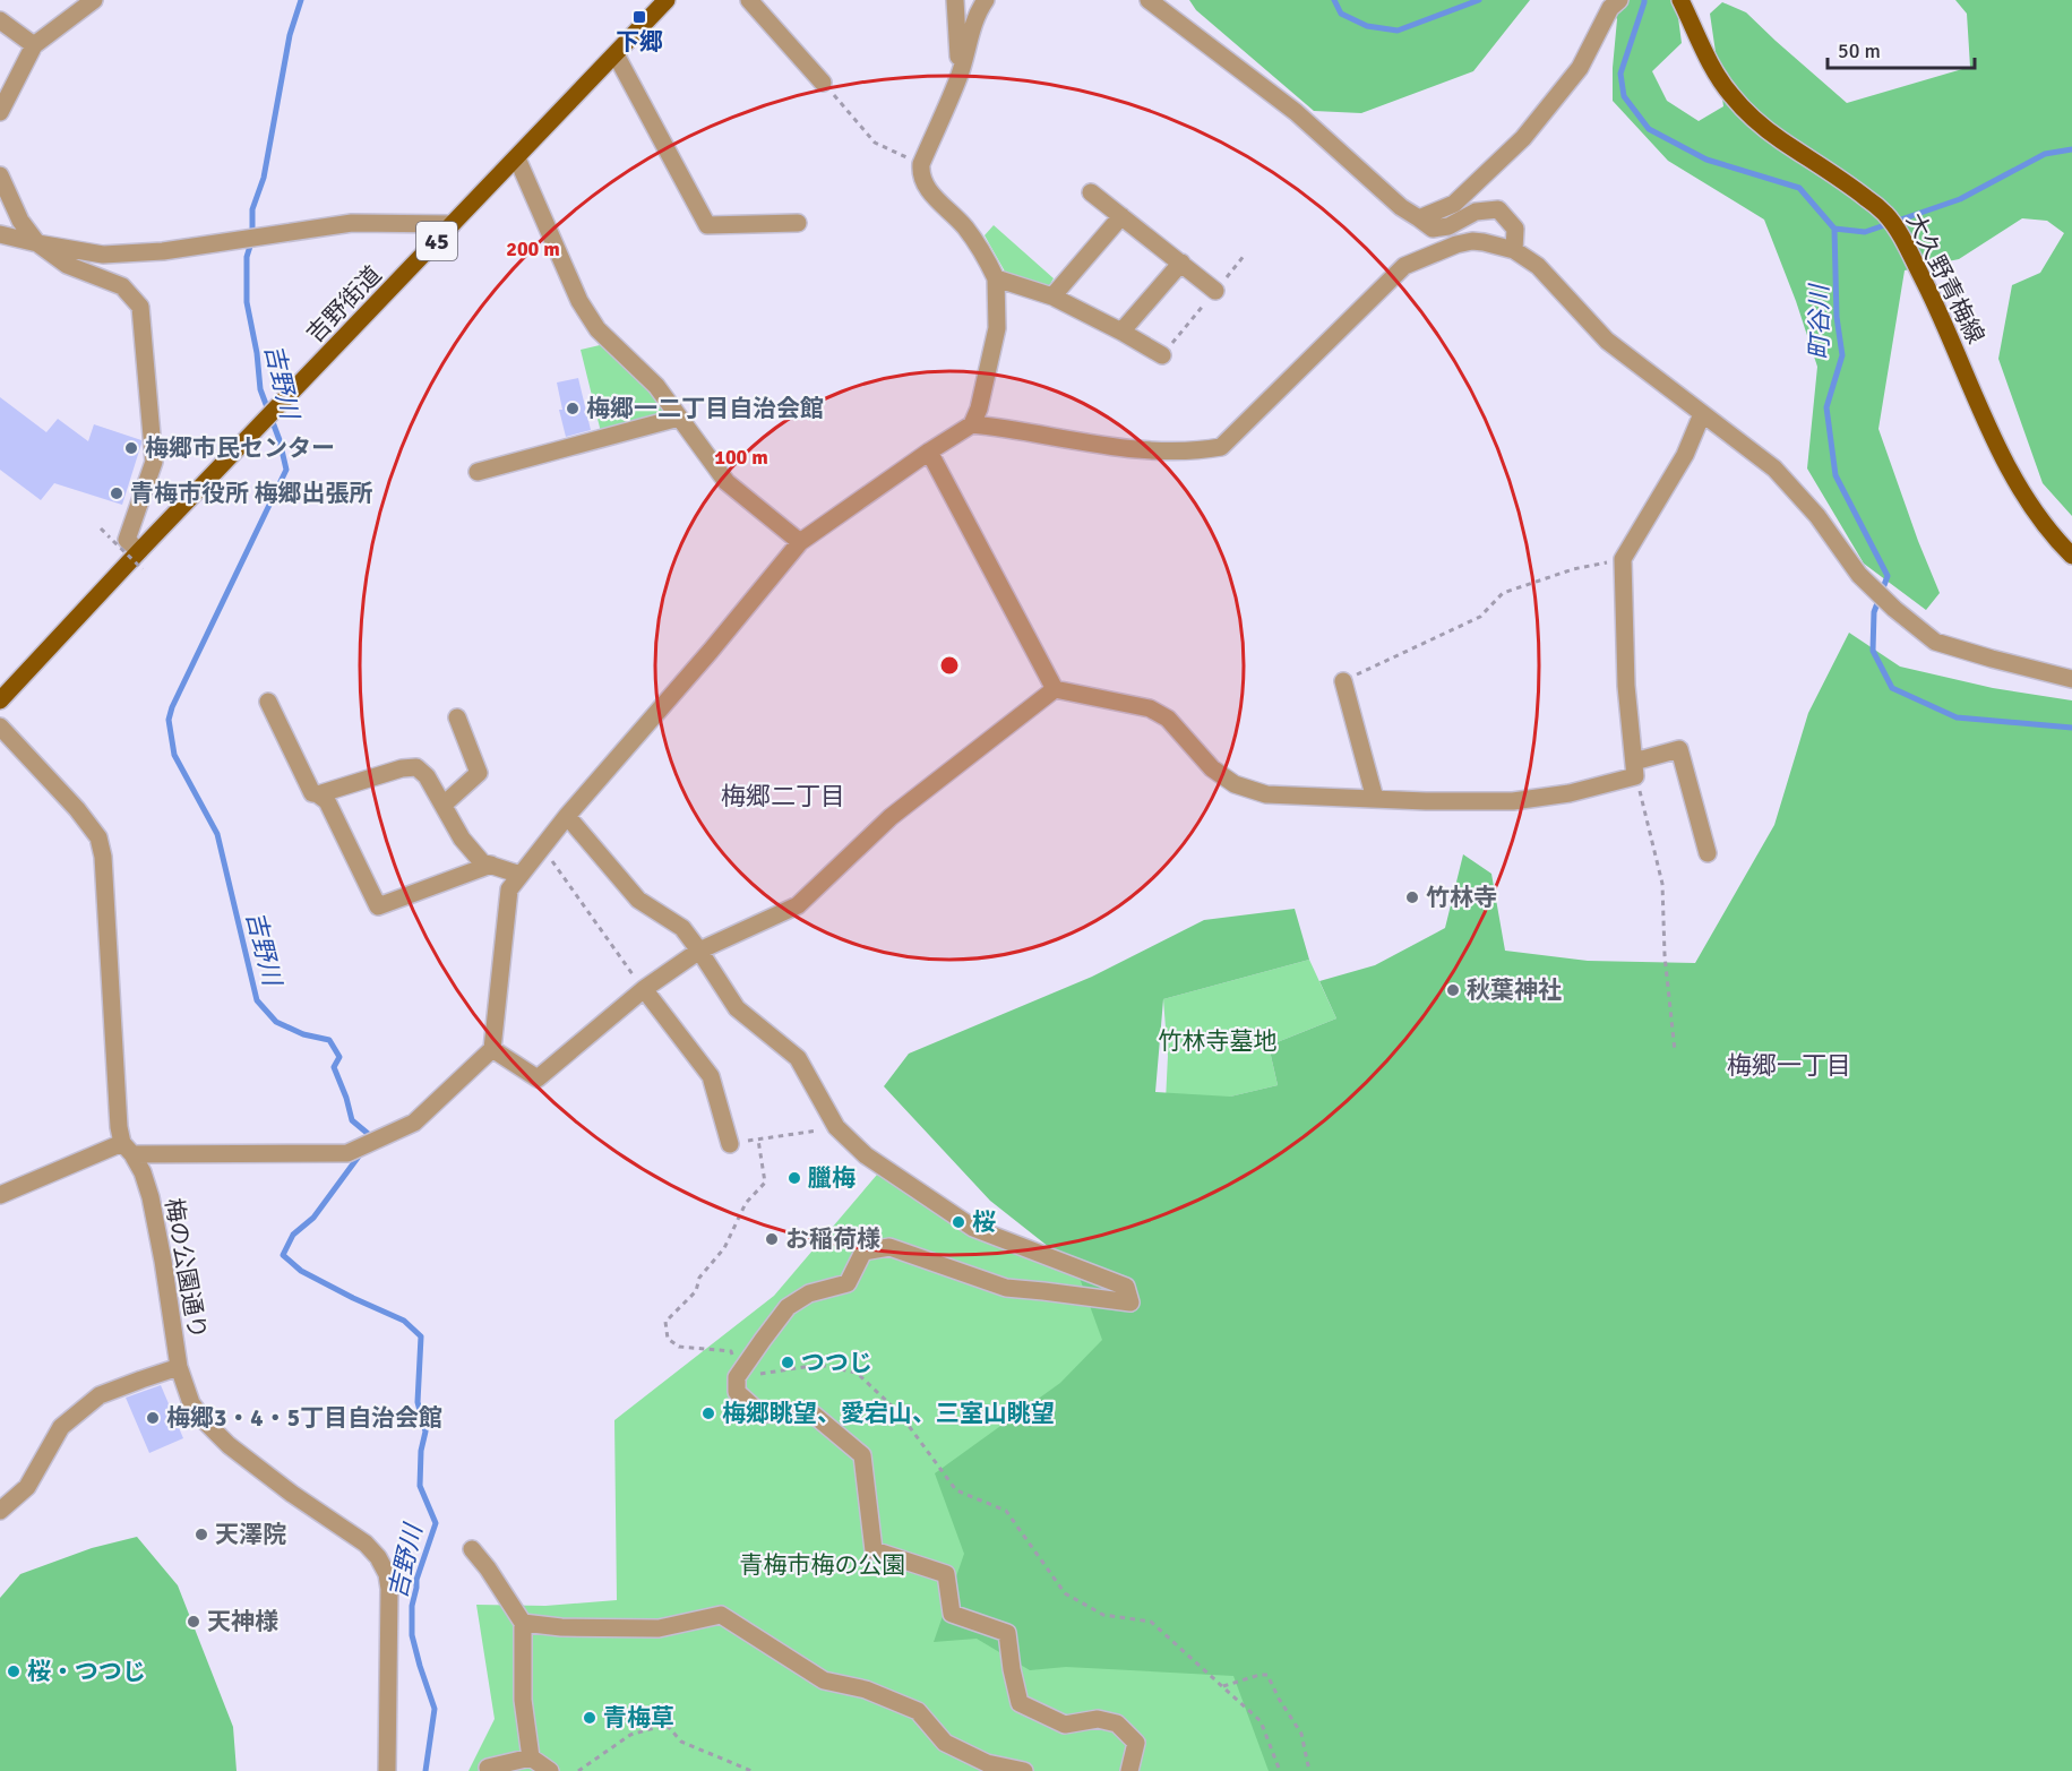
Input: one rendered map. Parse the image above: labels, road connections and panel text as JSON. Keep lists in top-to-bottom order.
{
  "streets": {
    "main road": ["45", "大久野青梅線", "吉野街道"],
    "street": ["梅の公園通り"]
  },
  "districts": ["梅郷二丁目", "梅郷一丁目"],
  "water": ["町谷川", "吉野川"],
  "parks": ["竹林寺墓地", "青梅市梅の公園"],
  "places": {
    "transit": ["下郷"],
    "other": [
      "梅郷一二丁目自治会館",
      "梅郷市民センター",
      "青梅市役所 梅郷出張所",
      "竹林寺",
      "秋葉神社",
      "臘梅",
      "桜",
      "お稲荷様",
      "つつじ",
      "梅郷眺望、愛宕山、三室山眺望",
      "梅郷3・4・5丁目自治会館",
      "天澤院",
      "天神様",
      "桜・つつじ",
      "青梅草"
    ]
  },
  "scale_bar": "50 m",
  "rings": ["200 m", "100 m"]
}
